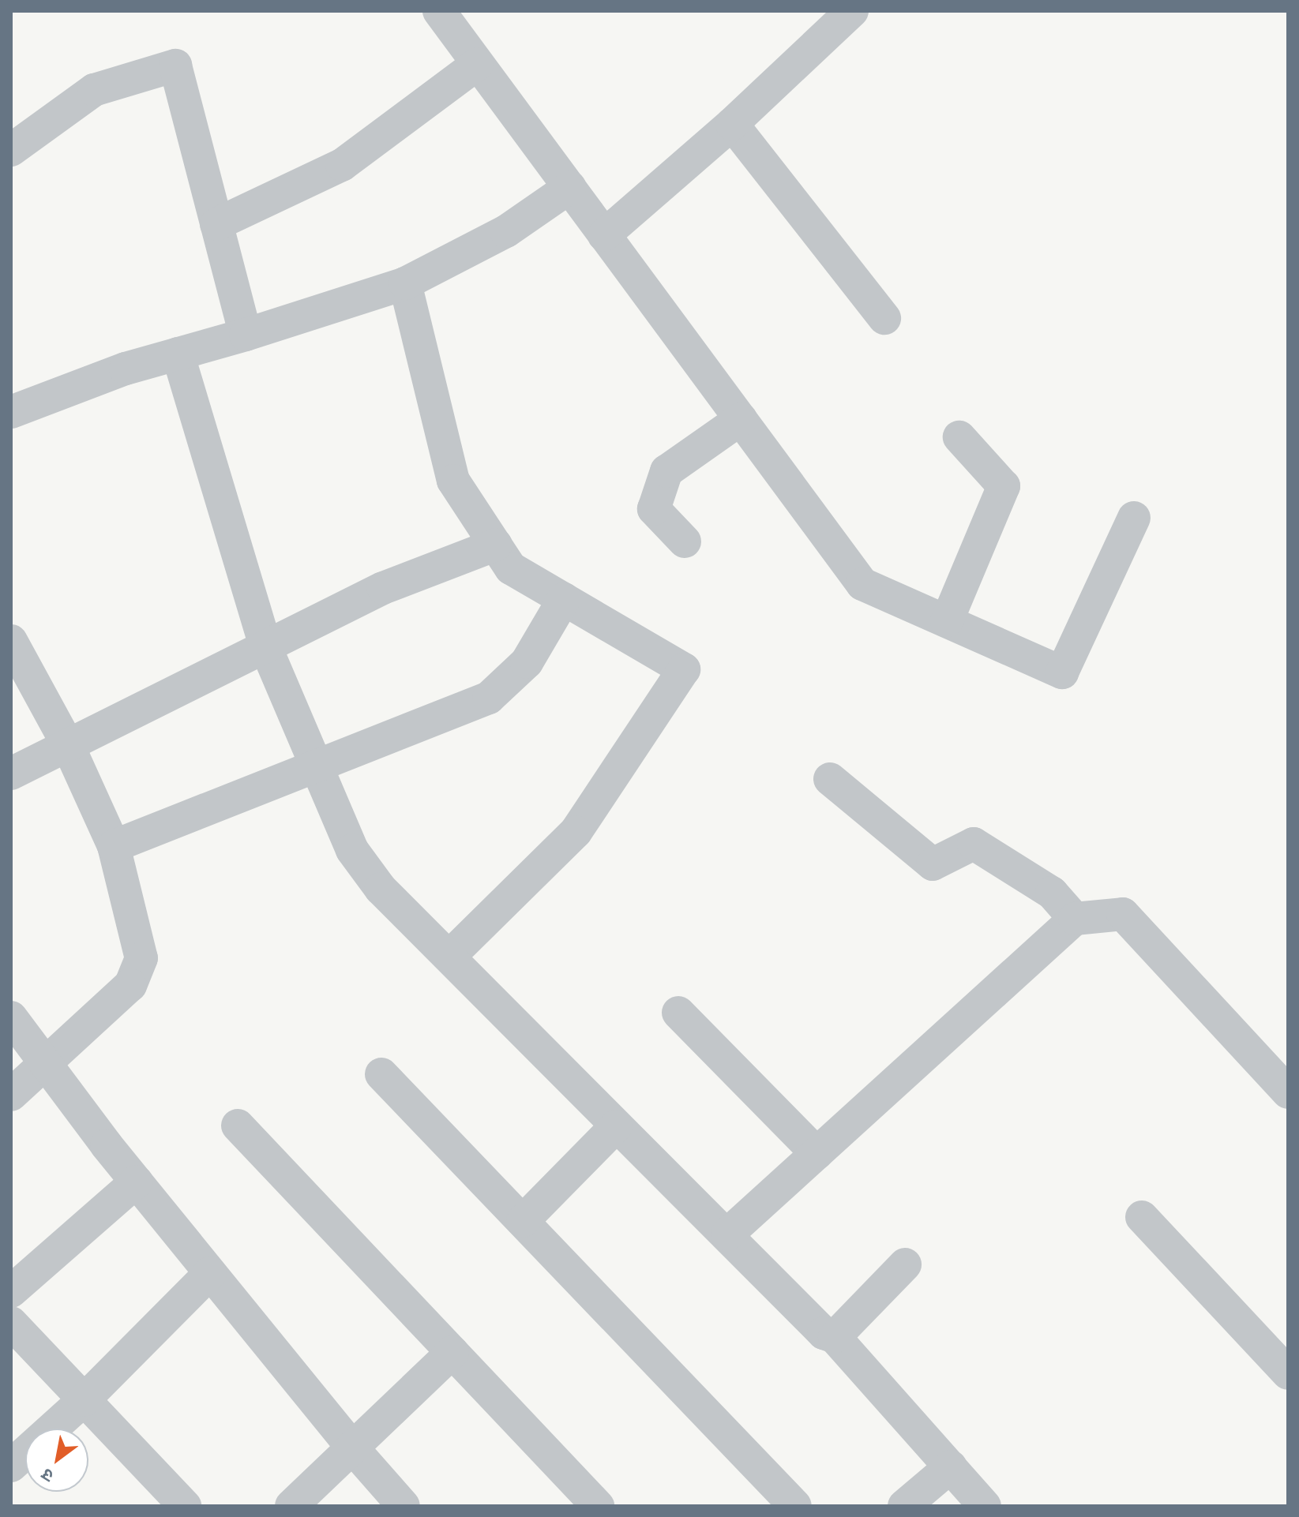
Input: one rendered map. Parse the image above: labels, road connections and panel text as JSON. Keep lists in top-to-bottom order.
{
  "north": "bottom left"
}
